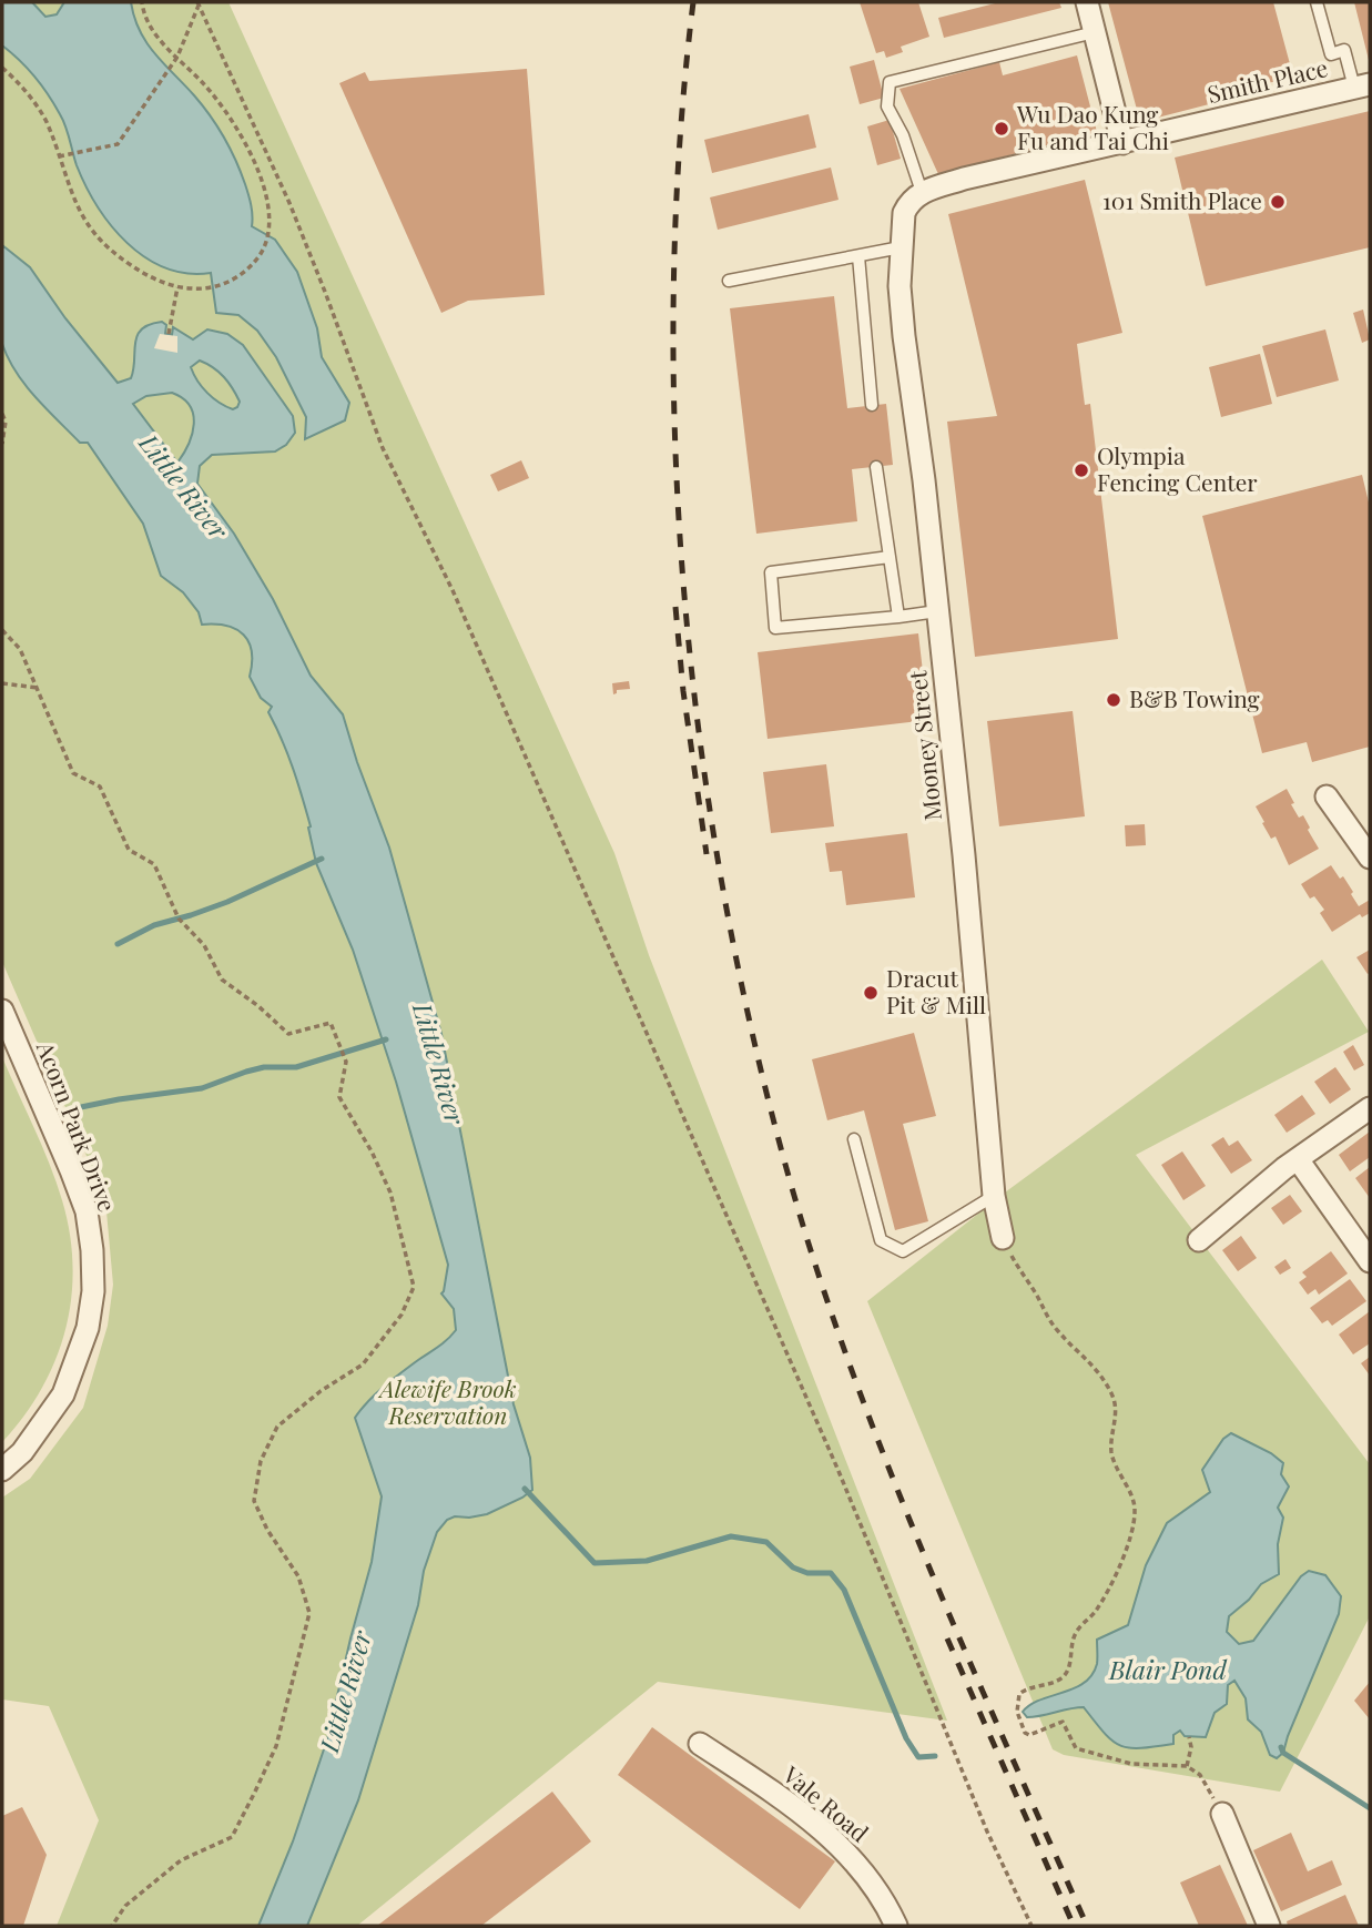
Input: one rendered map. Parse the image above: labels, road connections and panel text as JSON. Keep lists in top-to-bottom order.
{
  "streets": {
    "street": [
      "Smith Place",
      "Mooney Street",
      "Acorn Park Drive",
      "Vale Road"
    ]
  },
  "water": ["Little River", "Blair Pond"],
  "parks": ["Alewife Brook Reservation"],
  "places": [
    "Wu Dao Kung Fu and Tai Chi",
    "101 Smith Place",
    "Olympia Fencing Center",
    "B&B Towing",
    "Dracut Pit & Mill"
  ]
}
